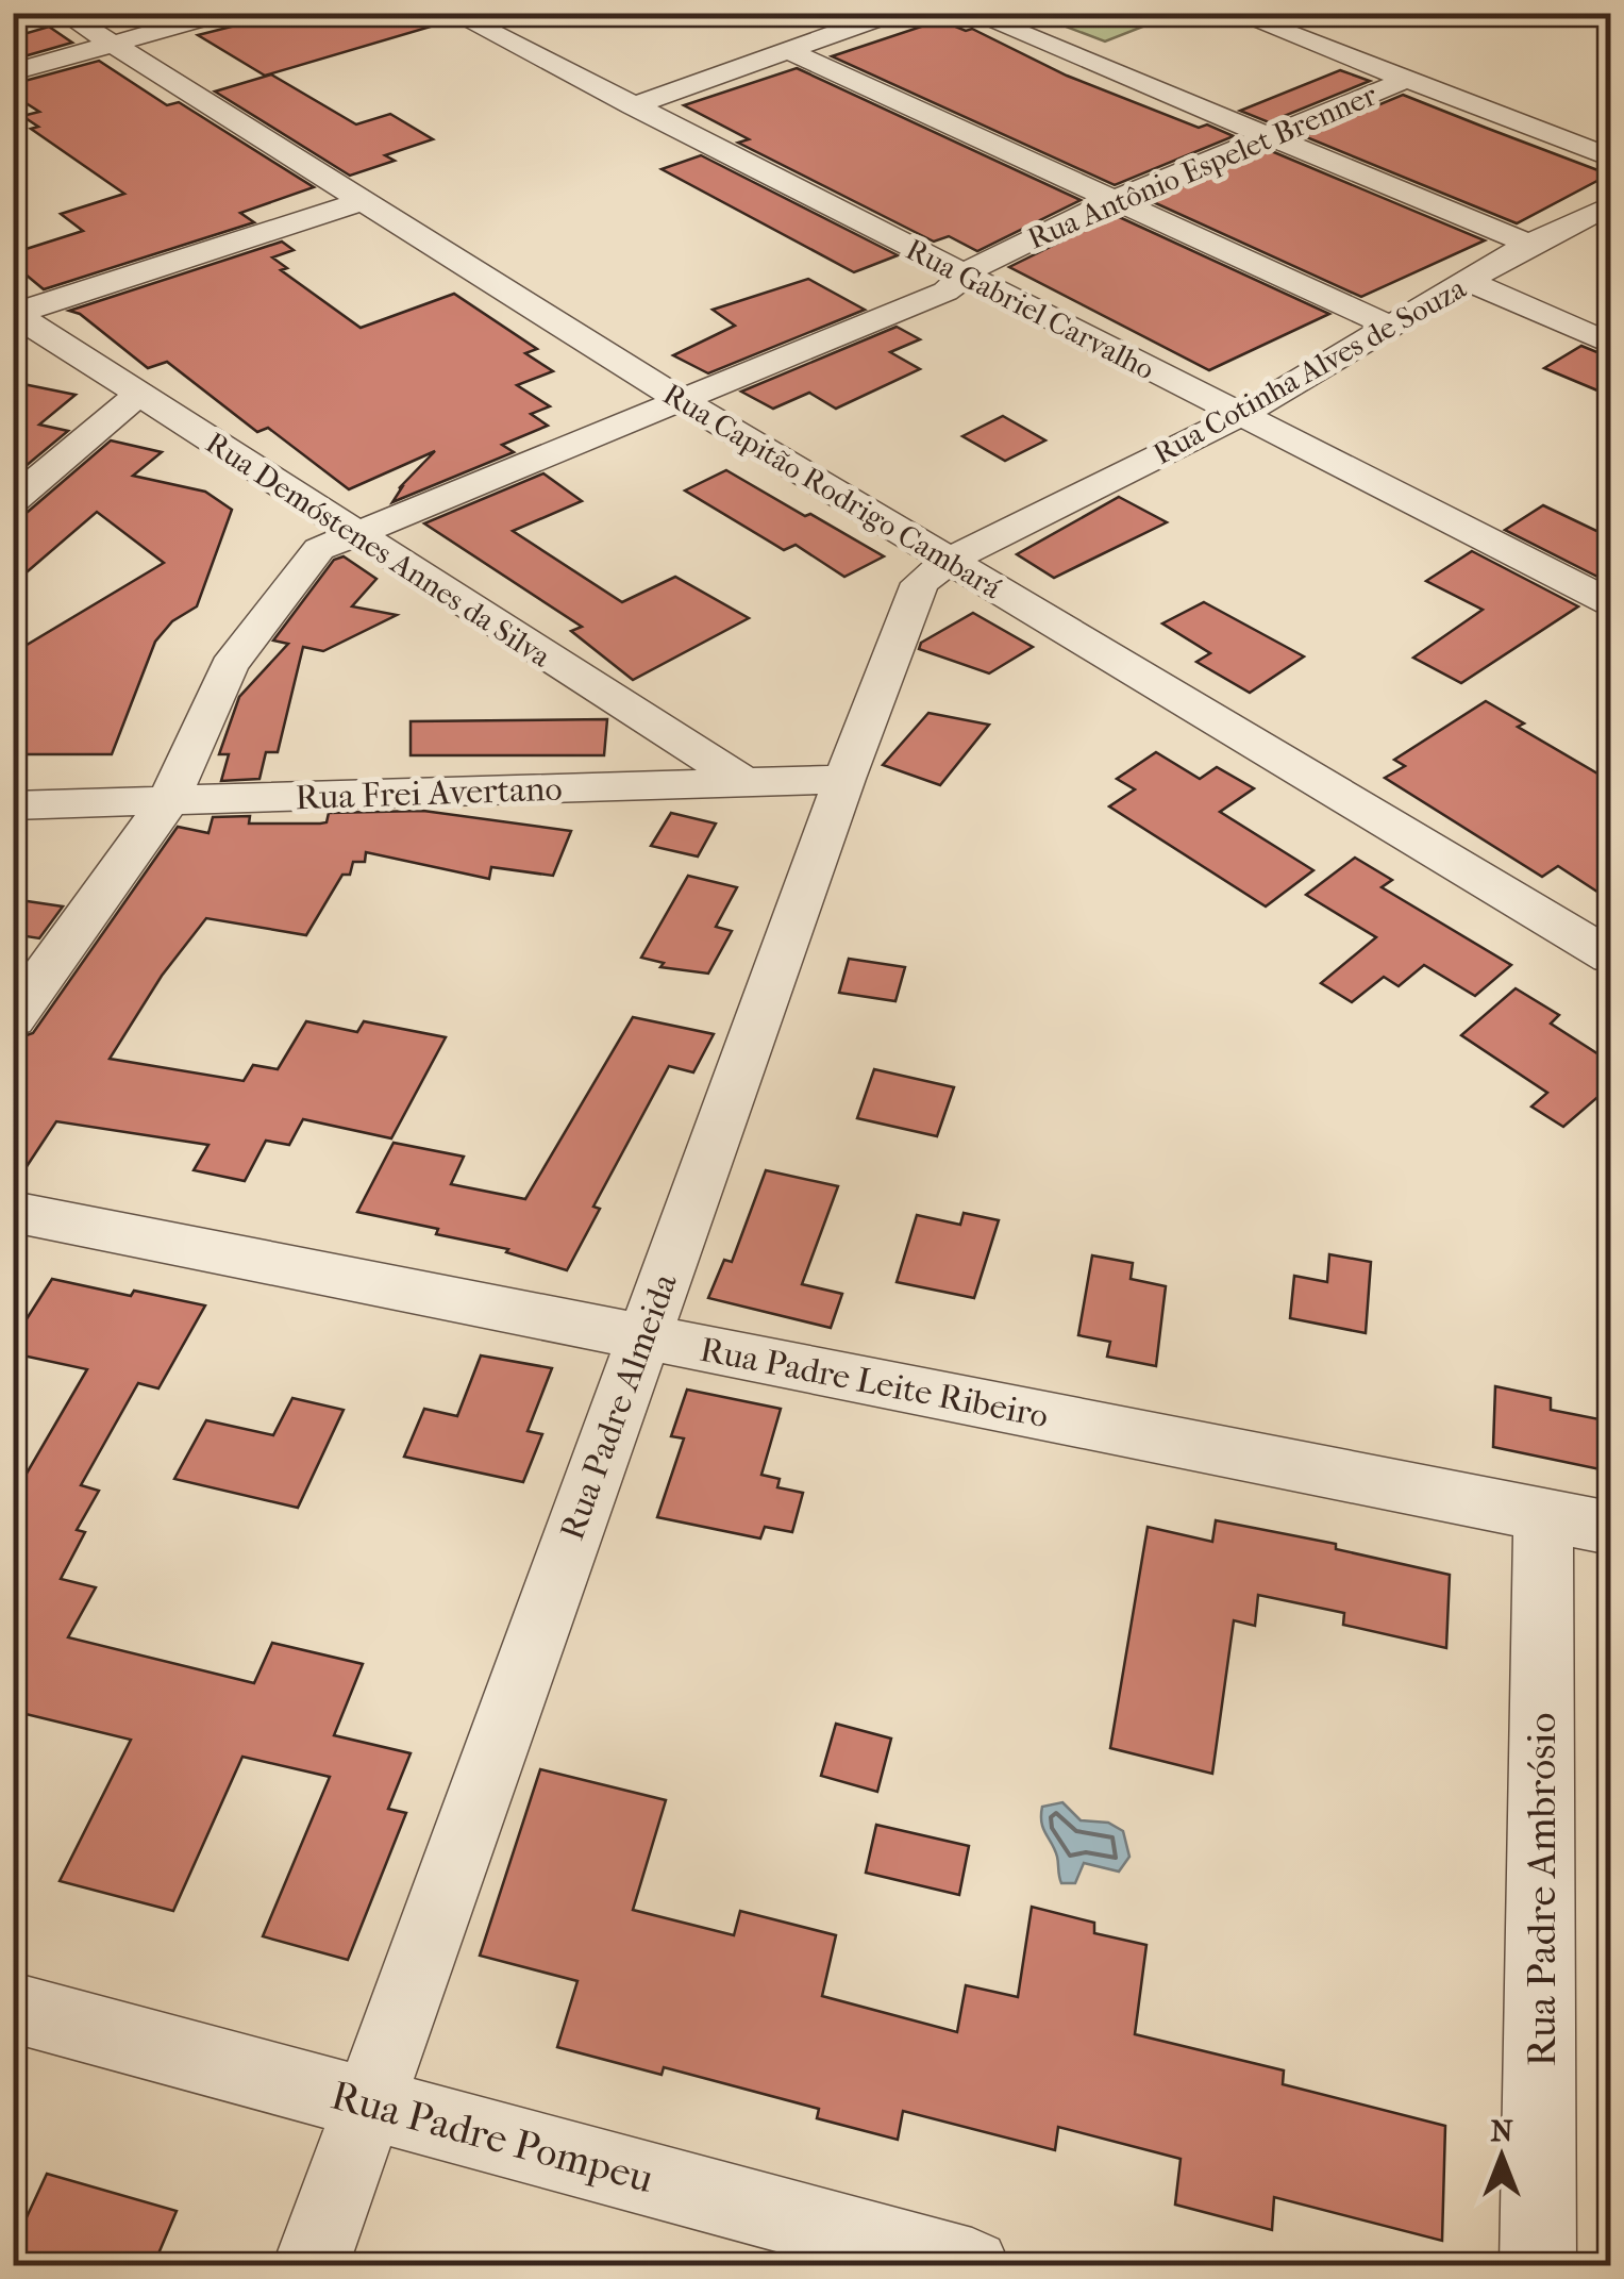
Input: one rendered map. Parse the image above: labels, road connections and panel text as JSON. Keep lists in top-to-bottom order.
{
  "streets": {
    "street": [
      "Rua Antônio Espelet Brenner",
      "Rua Gabriel Carvalho",
      "Rua Cotinha Alves de Souza",
      "Rua Capitão Rodrigo Cambará",
      "Rua Demóstenes Annes da Silva",
      "Rua Frei Avertano",
      "Rua Padre Leite Ribeiro",
      "Rua Padre Almeida",
      "Rua Padre Ambrósio",
      "Rua Padre Pompeu"
    ]
  },
  "crossings": [
    ["Rua Antônio Espelet Brenner", "Rua Gabriel Carvalho"],
    ["Rua Antônio Espelet Brenner", "Rua Capitão Rodrigo Cambará"],
    ["Rua Antônio Espelet Brenner", "Rua Demóstenes Annes da Silva"],
    ["Rua Antônio Espelet Brenner", "Rua Frei Avertano"],
    ["Rua Gabriel Carvalho", "Rua Cotinha Alves de Souza"],
    ["Rua Cotinha Alves de Souza", "Rua Capitão Rodrigo Cambará"],
    ["Rua Cotinha Alves de Souza", "Rua Padre Almeida"],
    ["Rua Capitão Rodrigo Cambará", "Rua Padre Almeida"],
    ["Rua Demóstenes Annes da Silva", "Rua Frei Avertano"],
    ["Rua Frei Avertano", "Rua Padre Almeida"],
    ["Rua Padre Leite Ribeiro", "Rua Padre Almeida"],
    ["Rua Padre Leite Ribeiro", "Rua Padre Ambrósio"],
    ["Rua Padre Almeida", "Rua Padre Pompeu"]
  ],
  "north": "top"
}
